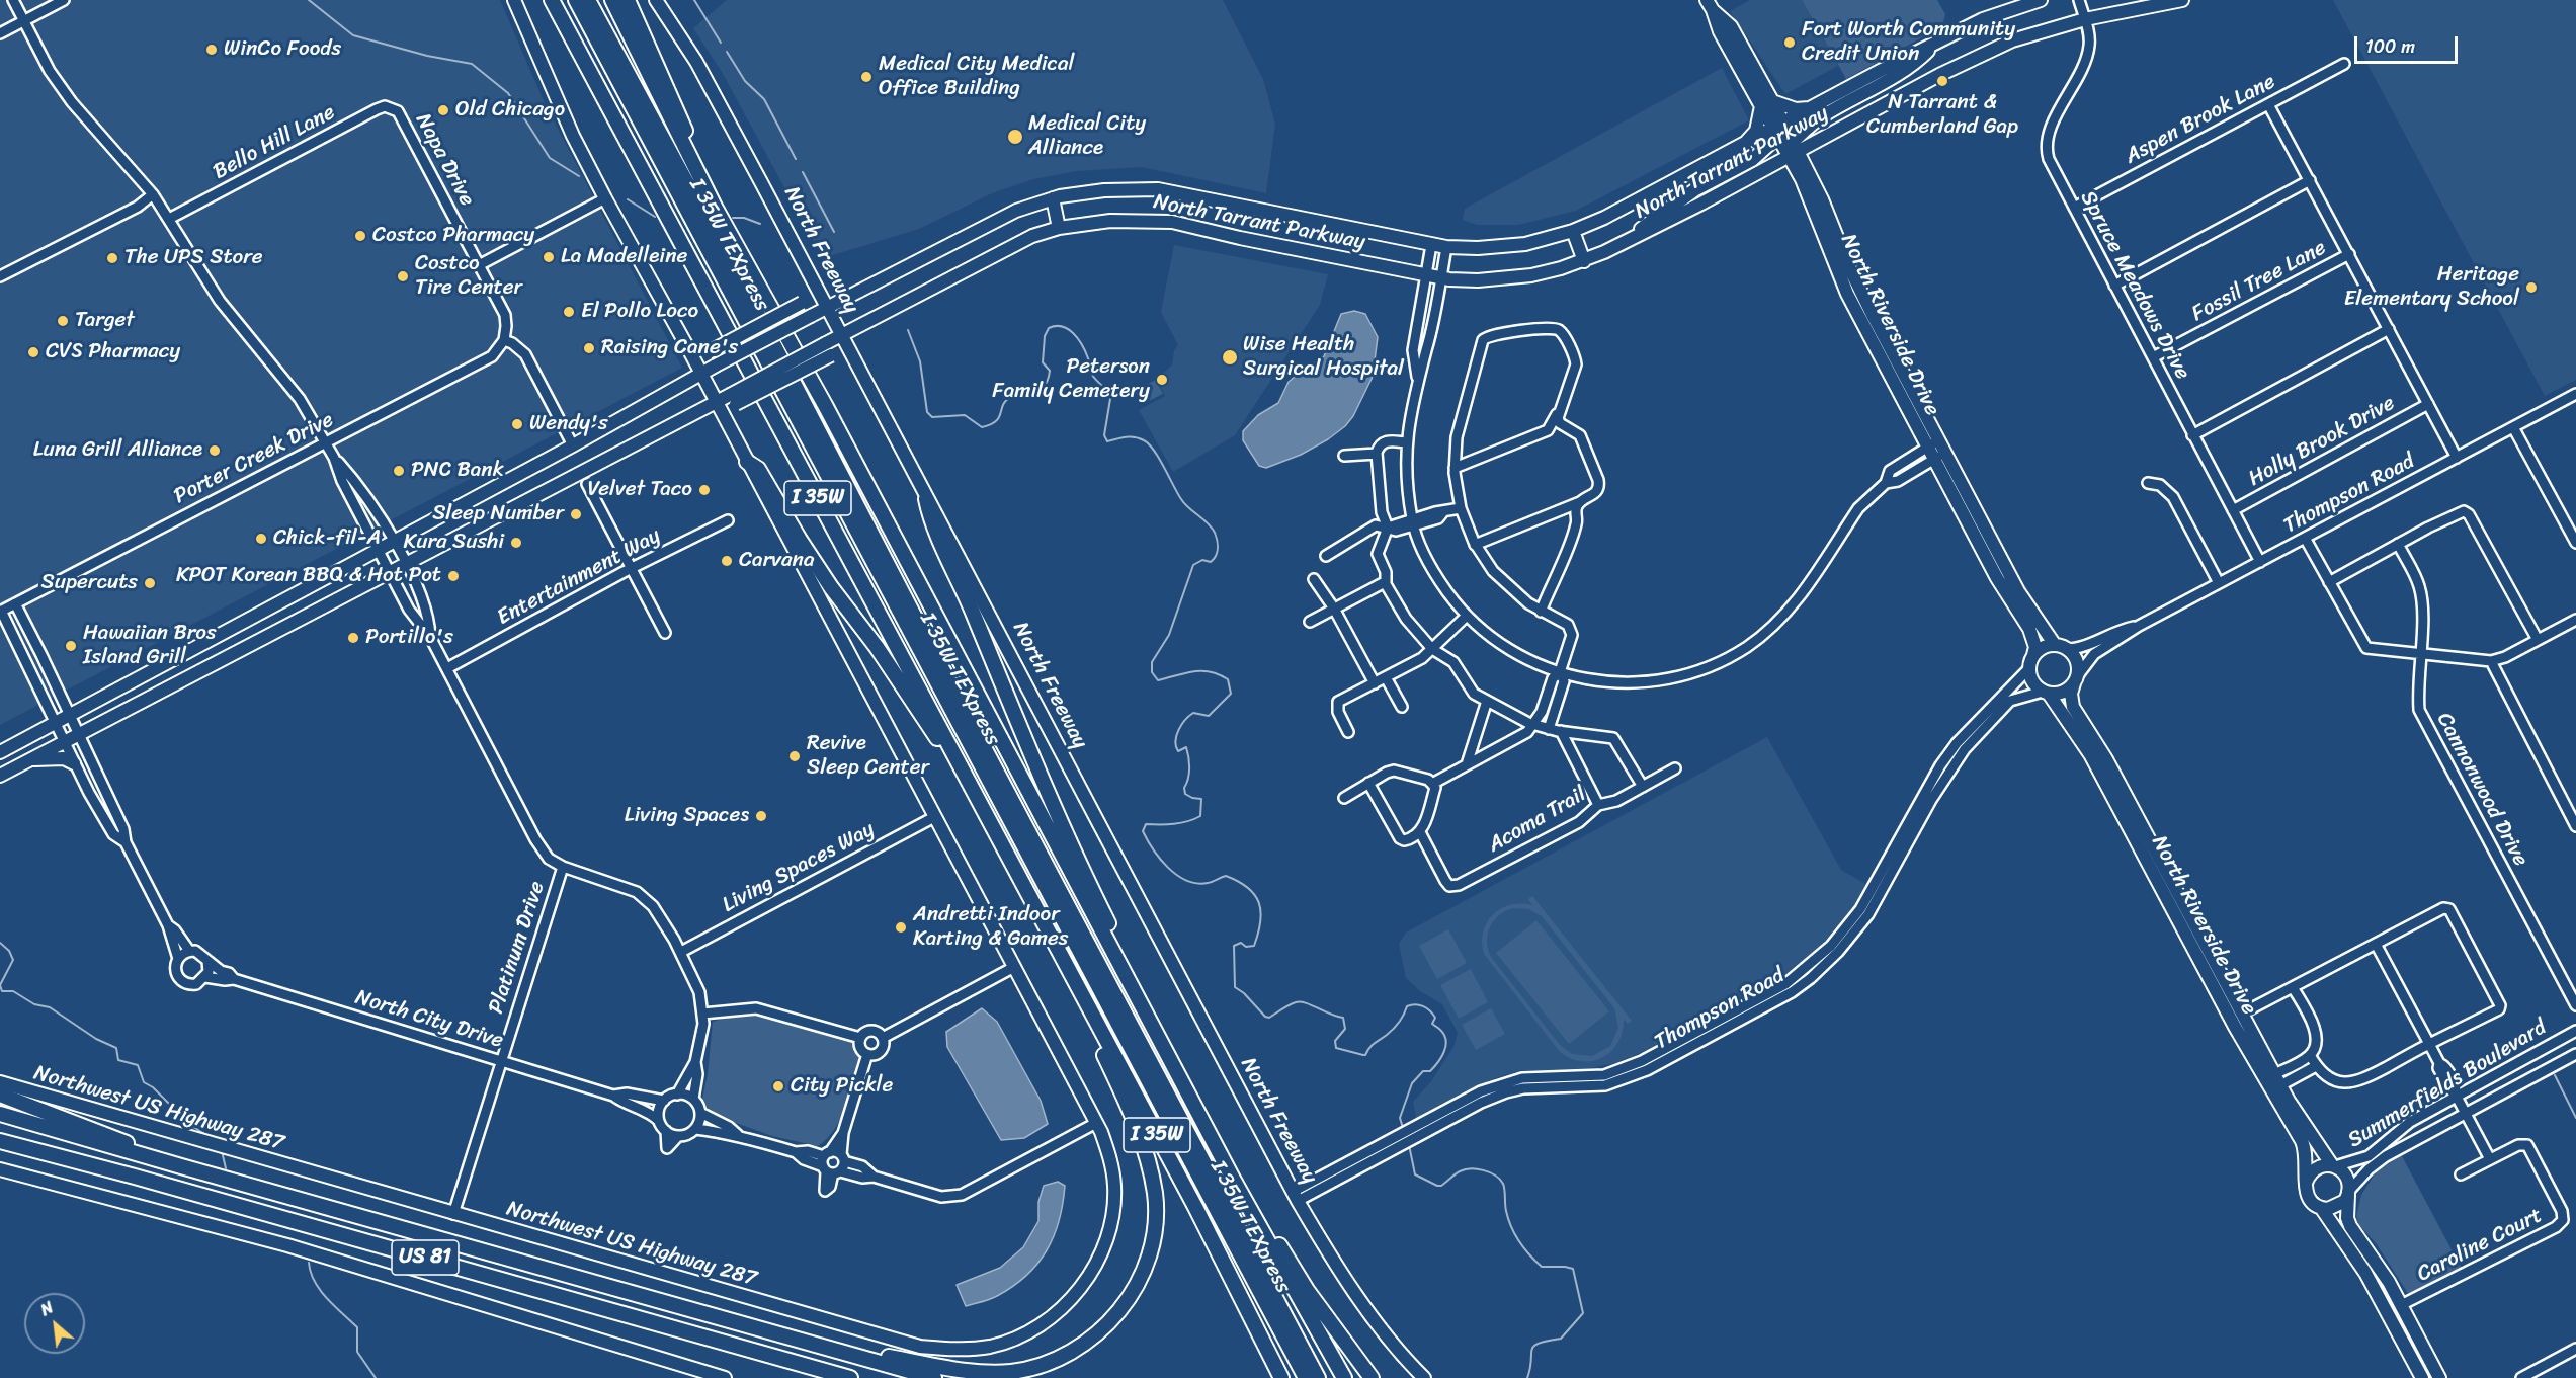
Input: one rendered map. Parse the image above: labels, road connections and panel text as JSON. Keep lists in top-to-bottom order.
{
  "streets": {
    "highway": ["I 35W TEXpress", "I 35W", "US 81"],
    "main road": [
      "North Tarrant Parkway",
      "North Freeway",
      "North Riverside Drive",
      "Northwest US Highway 287"
    ],
    "street": [
      "Aspen Brook Lane",
      "Bello Hill Lane",
      "Napa Drive",
      "Fossil Tree Lane",
      "Spruce Meadows Drive",
      "Holly Brook Drive",
      "Porter Creek Drive",
      "Thompson Road",
      "Entertainment Way",
      "Cannonwood Drive",
      "Acoma Trail",
      "Living Spaces Way",
      "Platinum Drive",
      "North City Drive",
      "Summerfields Boulevard",
      "Caroline Court"
    ]
  },
  "crossings": [
    ["Aspen Brook Lane", "Spruce Meadows Drive"],
    ["Bello Hill Lane", "Napa Drive"],
    ["Napa Drive", "Porter Creek Drive"],
    ["North Tarrant Parkway", "North Freeway"],
    ["North Tarrant Parkway", "Spruce Meadows Drive"],
    ["North Tarrant Parkway", "North Riverside Drive"],
    ["North Tarrant Parkway", "Porter Creek Drive"],
    ["North Freeway", "Thompson Road"],
    ["Fossil Tree Lane", "Spruce Meadows Drive"],
    ["Spruce Meadows Drive", "Holly Brook Drive"],
    ["Spruce Meadows Drive", "Thompson Road"],
    ["North Riverside Drive", "Thompson Road"],
    ["North Riverside Drive", "Summerfields Boulevard"],
    ["North Riverside Drive", "Caroline Court"],
    ["Platinum Drive", "North City Drive"],
    ["Platinum Drive", "Northwest US Highway 287"]
  ],
  "places": [
    "Fort Worth Community Credit Union",
    "WinCo Foods",
    "Medical City Medical Office Building",
    "N Tarrant & Cumberland Gap",
    "Old Chicago",
    "Medical City Alliance",
    "Costco Pharmacy",
    "La Madelleine",
    "The UPS Store",
    "Costco Tire Center",
    "Heritage Elementary School",
    "El Pollo Loco",
    "Target",
    "Raising Cane's",
    "CVS Pharmacy",
    "Wise Health Surgical Hospital",
    "Peterson Family Cemetery",
    "Wendy's",
    "Luna Grill Alliance",
    "PNC Bank",
    "Velvet Taco",
    "Sleep Number",
    "Chick-fil-A",
    "Kura Sushi",
    "Carvana",
    "KPOT Korean BBQ & Hot Pot",
    "Supercuts",
    "Portillo's",
    "Hawaiian Bros Island Grill",
    "Revive Sleep Center",
    "Living Spaces",
    "Andretti Indoor Karting & Games",
    "City Pickle"
  ],
  "scale_bar": "100 m",
  "north": "top left"
}
